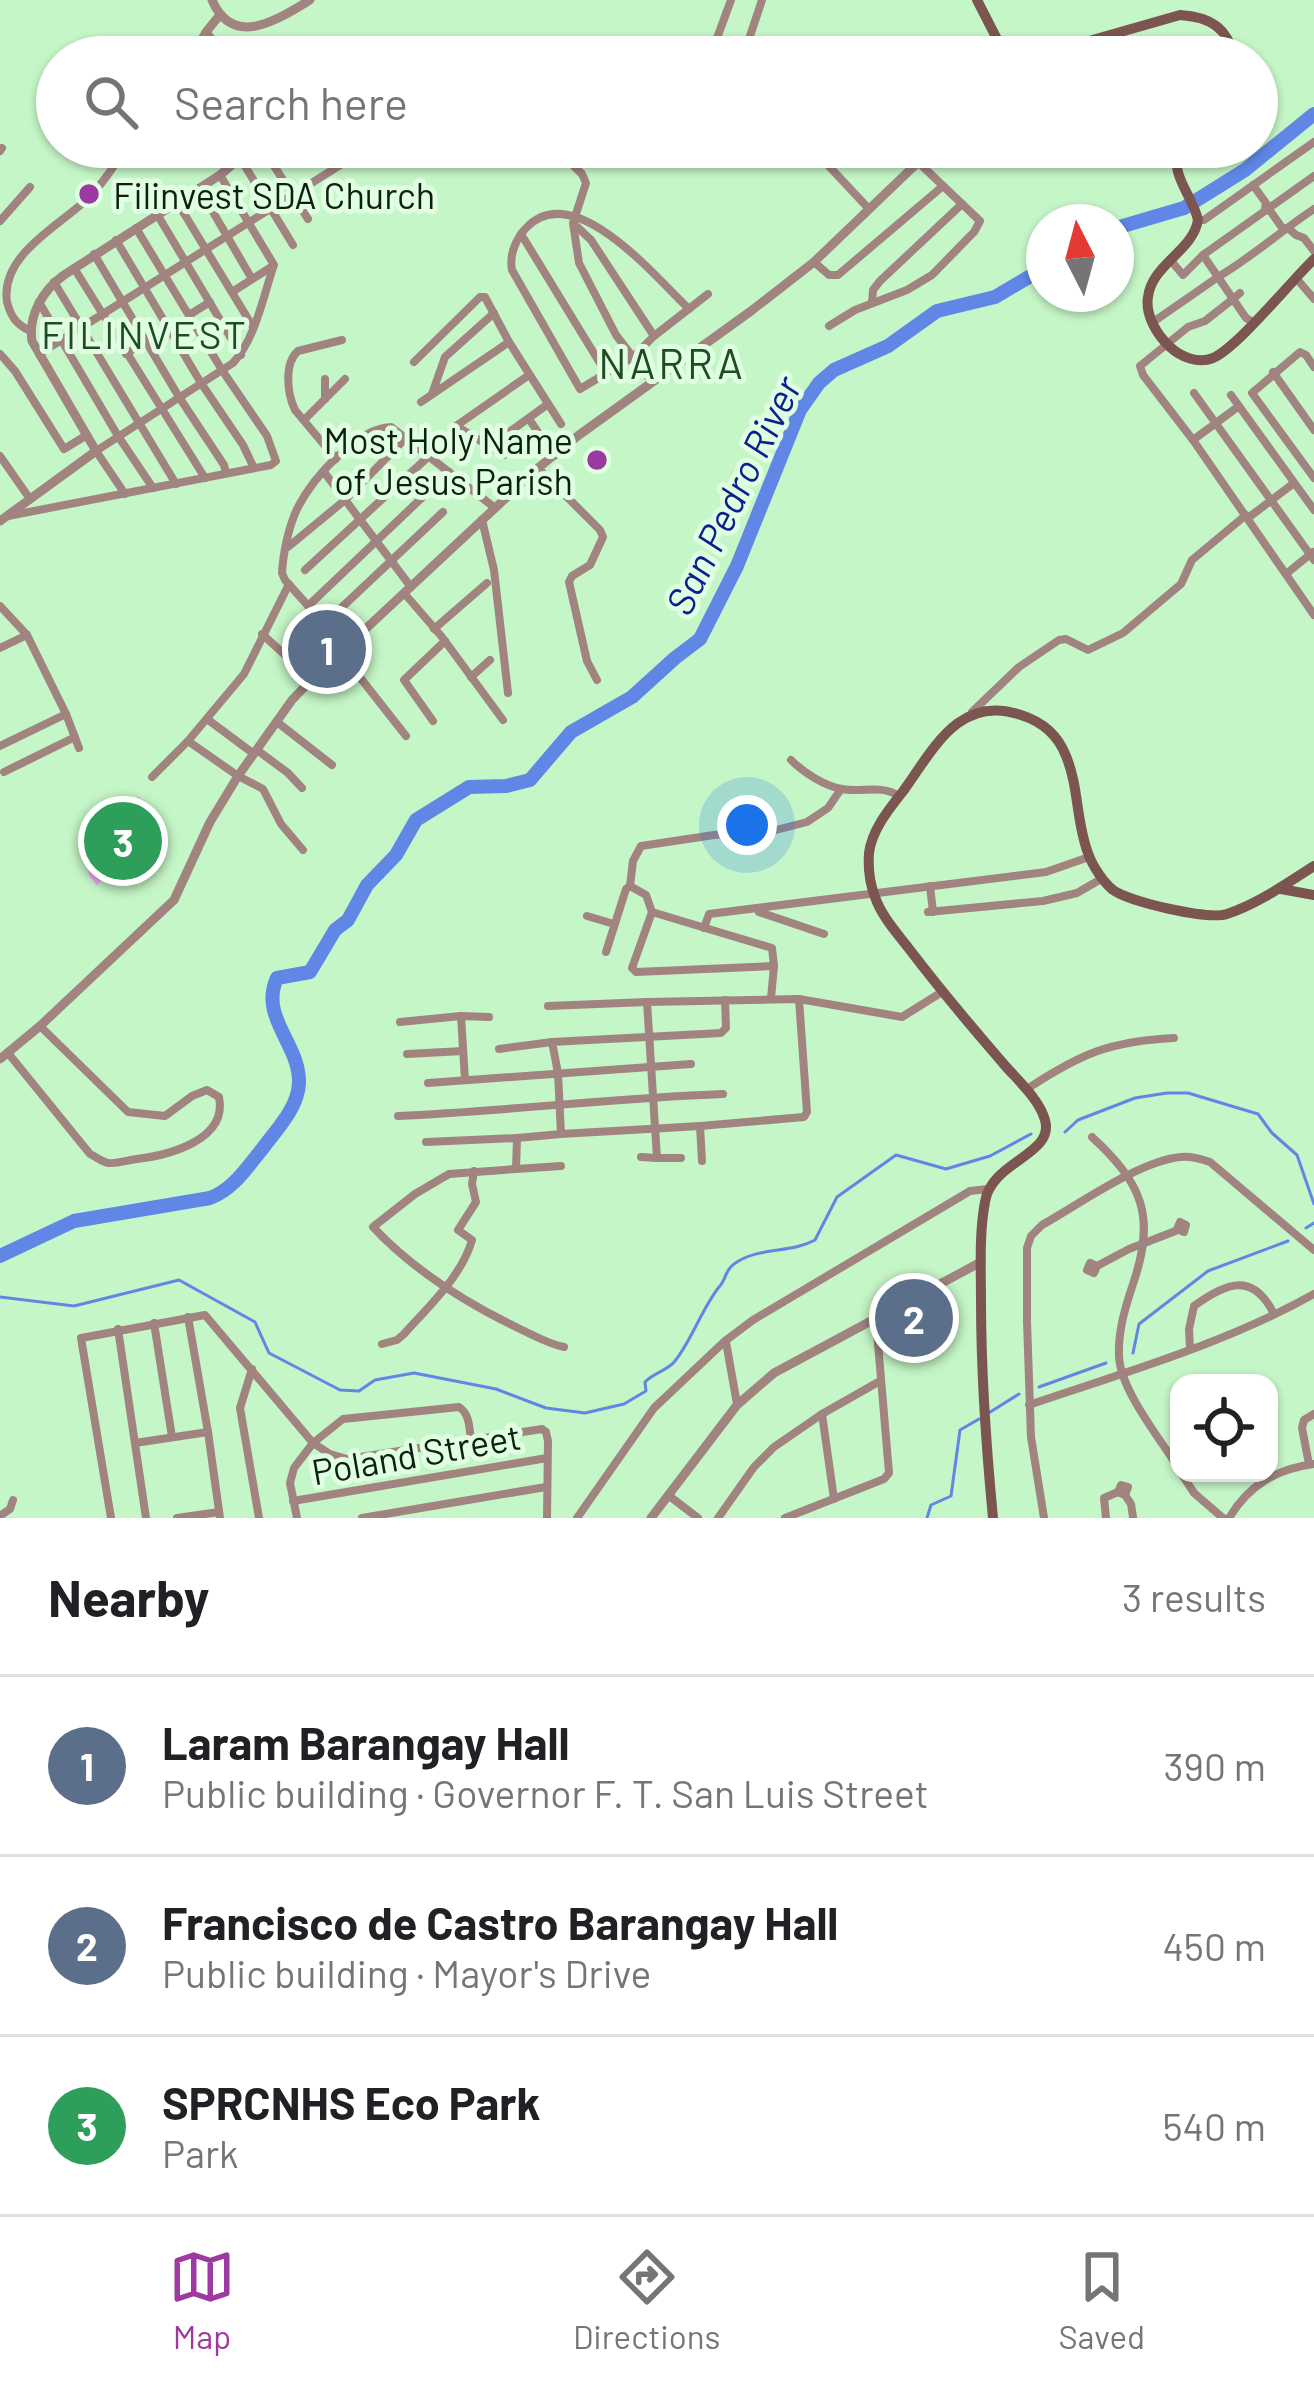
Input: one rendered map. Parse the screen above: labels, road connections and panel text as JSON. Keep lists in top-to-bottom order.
{
  "streets": {
    "street": ["Poland Street"]
  },
  "districts": ["FILINVEST", "NARRA"],
  "water": ["San Pedro River"],
  "places": ["Filinvest SDA Church", "Most Holy Name of Jesus Parish"],
  "north": "top",
  "page": {
    "search": "Search here",
    "pins": ["1", "3", "2"],
    "heading": ["Nearby", "3 results"],
    "list": [
      {
        "mark": "1",
        "name": "Laram Barangay Hall",
        "note": "Public building · Governor F. T. San Luis Street",
        "value": "390 m"
      },
      {
        "mark": "2",
        "name": "Francisco de Castro Barangay Hall",
        "note": "Public building · Mayor's Drive",
        "value": "450 m"
      },
      {
        "mark": "3",
        "name": "SPRCNHS Eco Park",
        "note": "Park",
        "value": "540 m"
      }
    ],
    "nav": ["Map", "Directions", "Saved"]
  }
}
